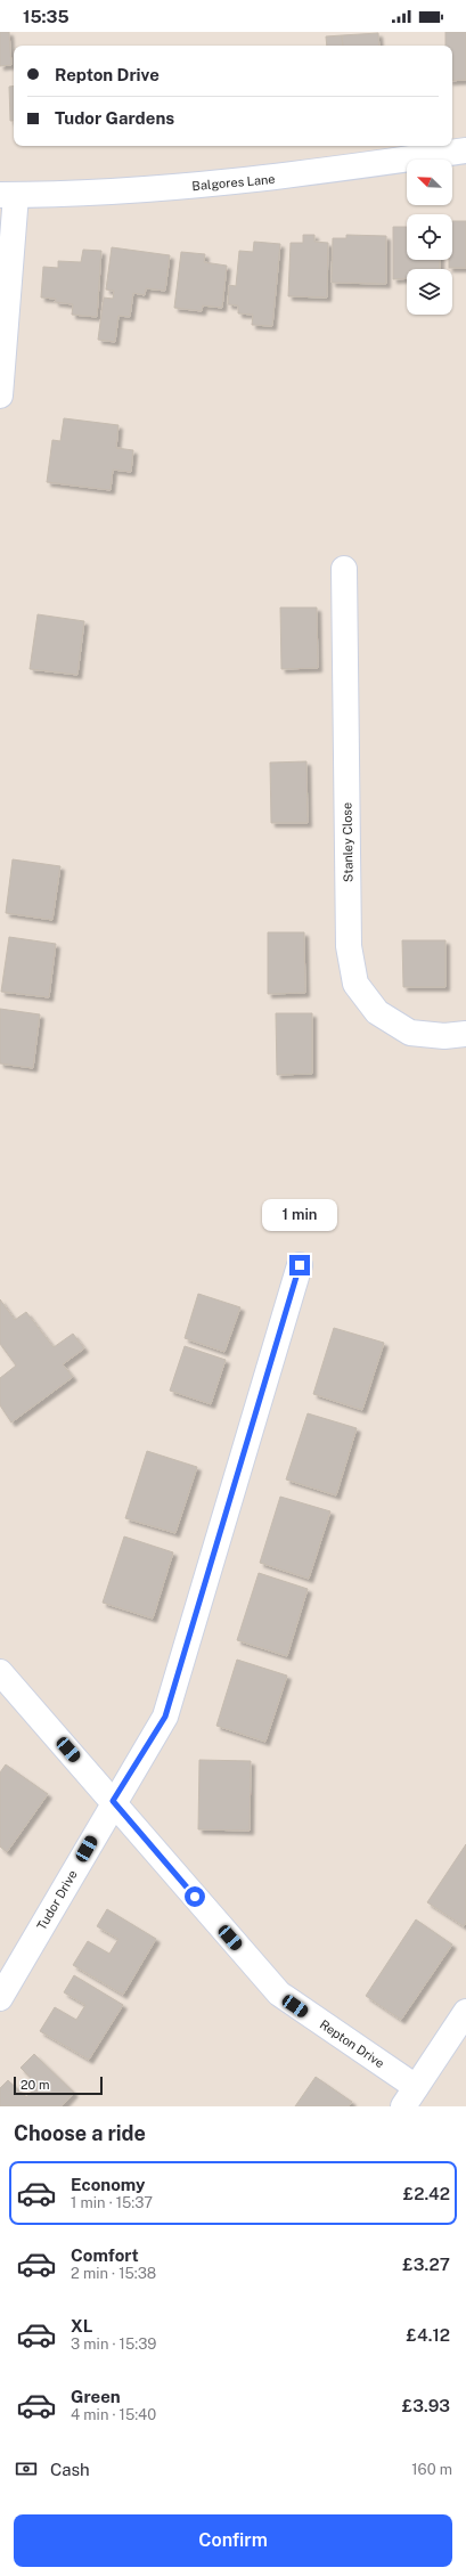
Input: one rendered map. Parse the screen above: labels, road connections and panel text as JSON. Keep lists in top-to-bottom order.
{
  "streets": {
    "street": [
      "Balgores Lane",
      "Stanley Close",
      "Tudor Drive",
      "Repton Drive"
    ]
  },
  "crossings": [
    ["Tudor Drive", "Repton Drive"]
  ],
  "scale_bar": "20 m",
  "north": "top left",
  "page": {
    "status": "15:35",
    "banner": ["Repton Drive", "Tudor Gardens"],
    "bubble": "1 min",
    "scale": "20 m",
    "heading": "Choose a ride",
    "list": [
      {
        "name": "Economy",
        "note": "1 min · 15:37",
        "value": "£2.42"
      },
      {
        "name": "Comfort",
        "note": "2 min · 15:38",
        "value": "£3.27"
      },
      {
        "name": "XL",
        "note": "3 min · 15:39",
        "value": "£4.12"
      },
      {
        "name": "Green",
        "note": "4 min · 15:40",
        "value": "£3.93"
      }
    ],
    "pay": ["Cash", "160 m"],
    "buttons": "Confirm"
  }
}
